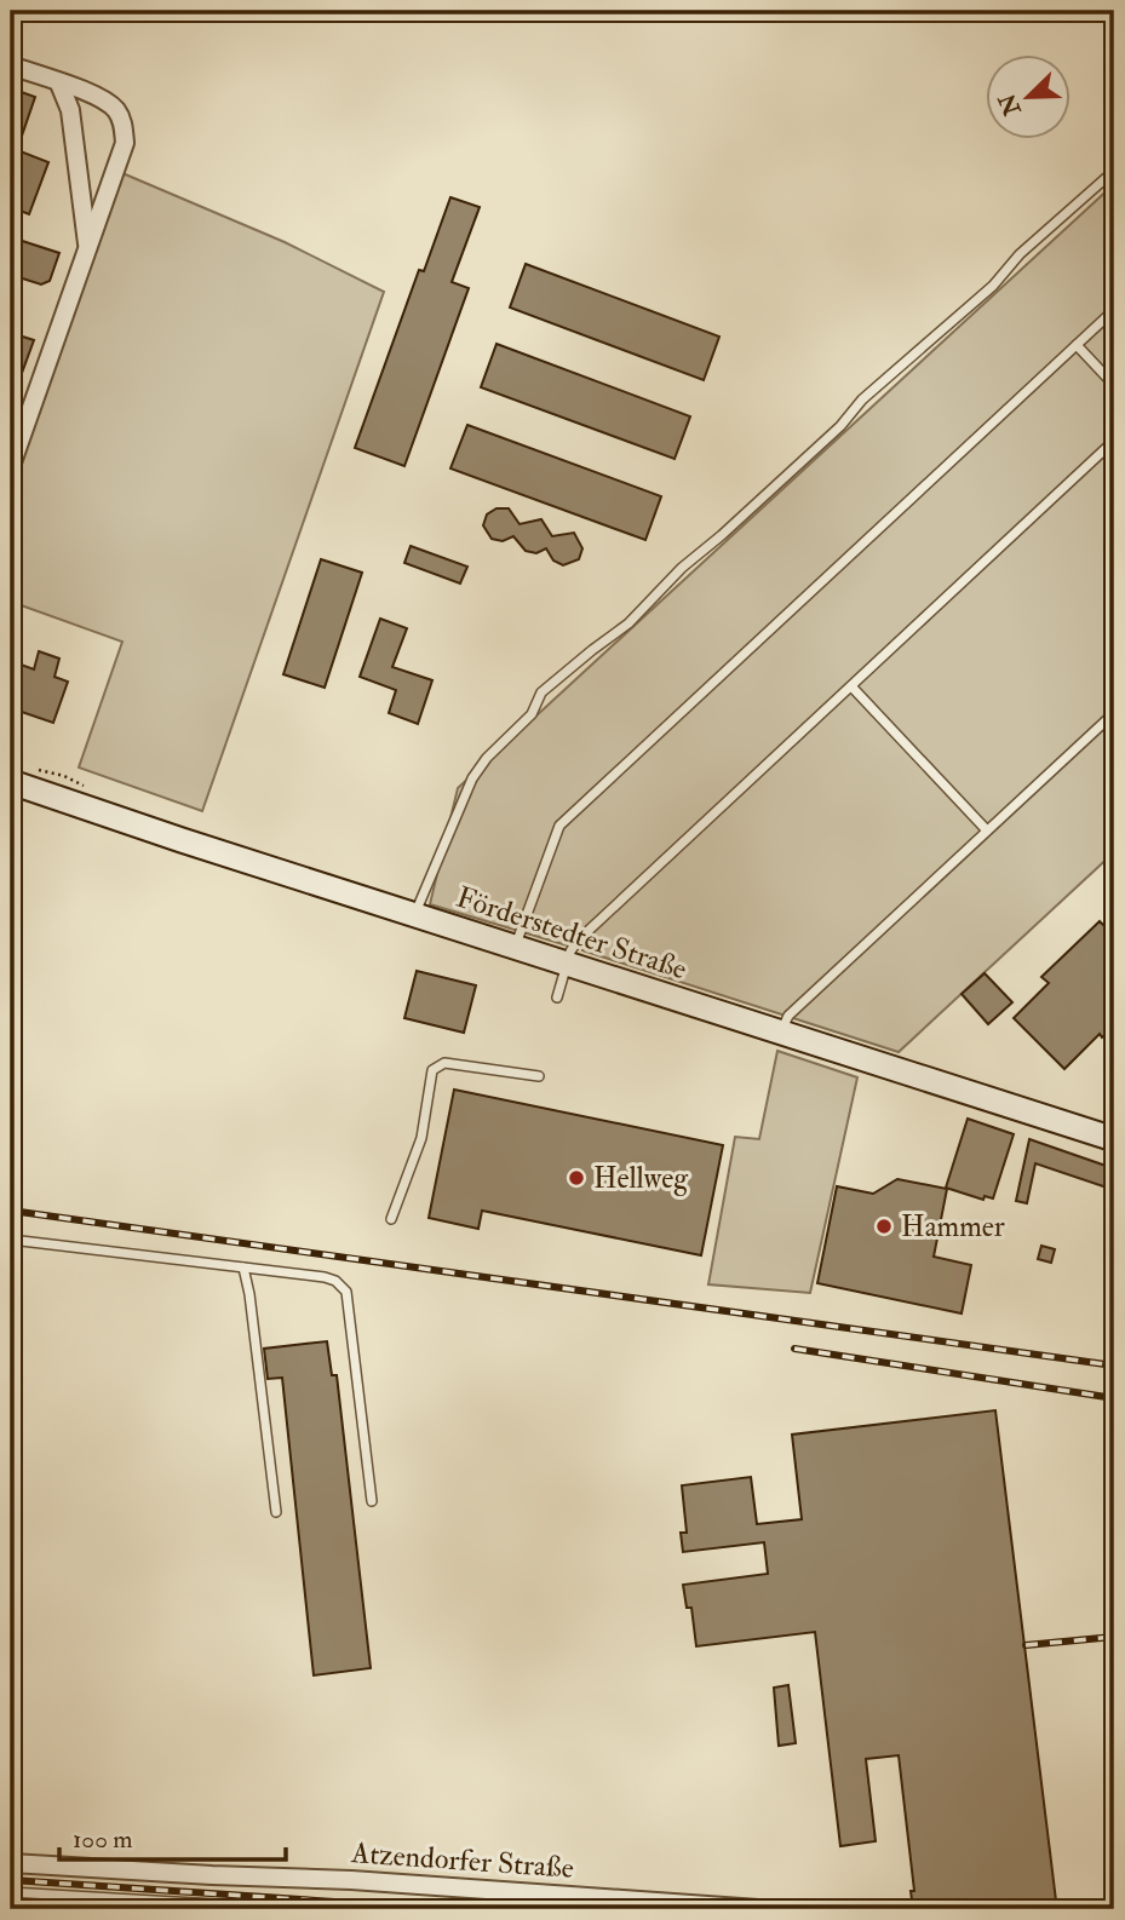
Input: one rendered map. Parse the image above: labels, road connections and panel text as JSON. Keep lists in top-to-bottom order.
{
  "streets": {
    "main road": ["Förderstedter Straße"],
    "street": ["Atzendorfer Straße"]
  },
  "places": ["Hellweg", "Hammer"],
  "scale_bar": "100 m",
  "north": "bottom left"
}
